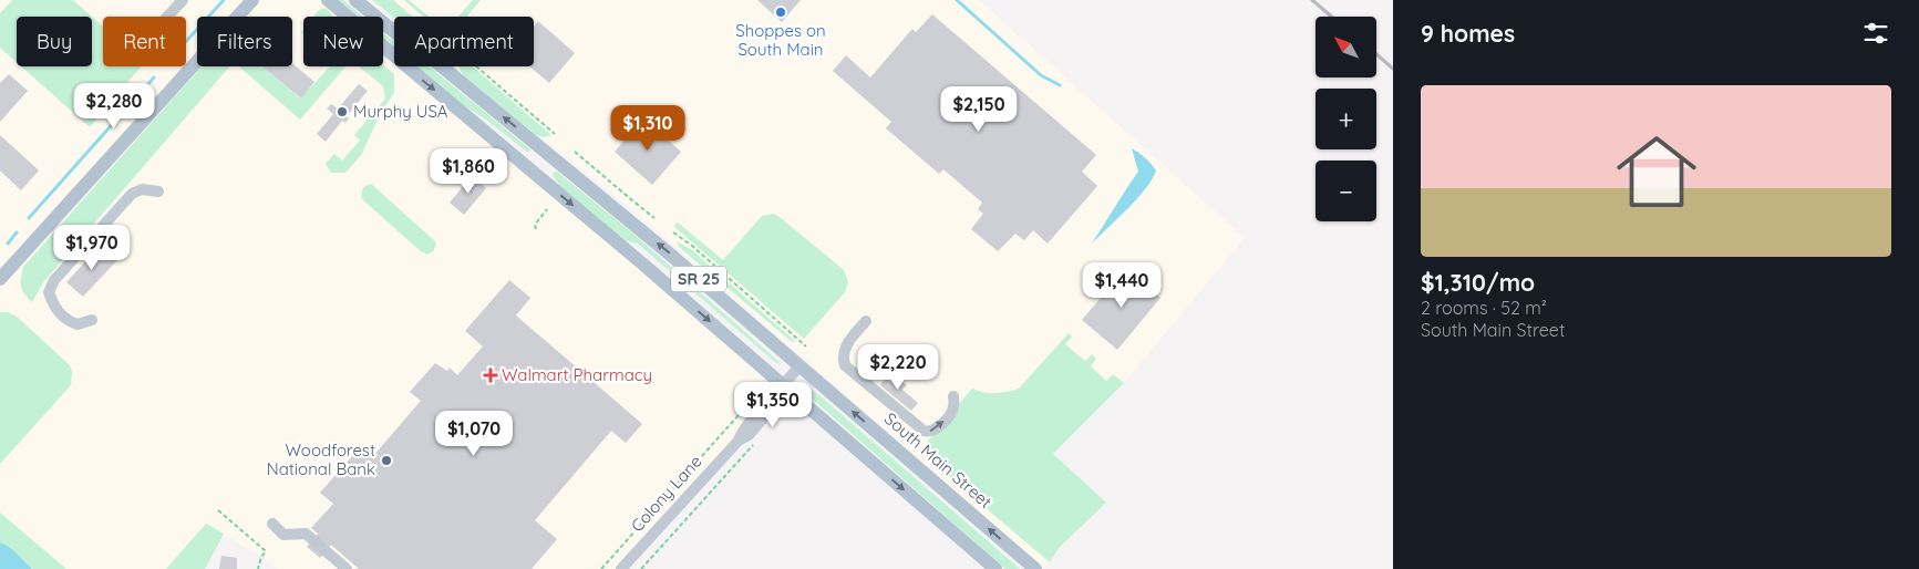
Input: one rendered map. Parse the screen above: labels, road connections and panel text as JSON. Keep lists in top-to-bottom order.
{
  "streets": {
    "main road": ["SR 25", "South Main Street"],
    "street": ["Colony Lane"]
  },
  "crossings": [
    ["SR 25", "Colony Lane"],
    ["South Main Street", "Colony Lane"]
  ],
  "places": {
    "other": ["Shoppes on South Main", "Murphy USA", "Woodforest National Bank"],
    "health": ["Walmart Pharmacy"]
  },
  "north": "top left",
  "page": {
    "heading": "9 homes",
    "map_buttons": ["+", "−"],
    "chip": [
      "Buy",
      "Rent",
      "Filters",
      "New",
      "Apartment"
    ],
    "list": [
      {
        "name": "$1,310/mo",
        "note": "2 rooms · 52 m² · South Main Street"
      }
    ],
    "price": [
      "$2,280",
      "$2,150",
      "$1,310",
      "$1,860",
      "$1,970",
      "$1,440",
      "$2,220",
      "$1,350",
      "$1,070"
    ]
  }
}
